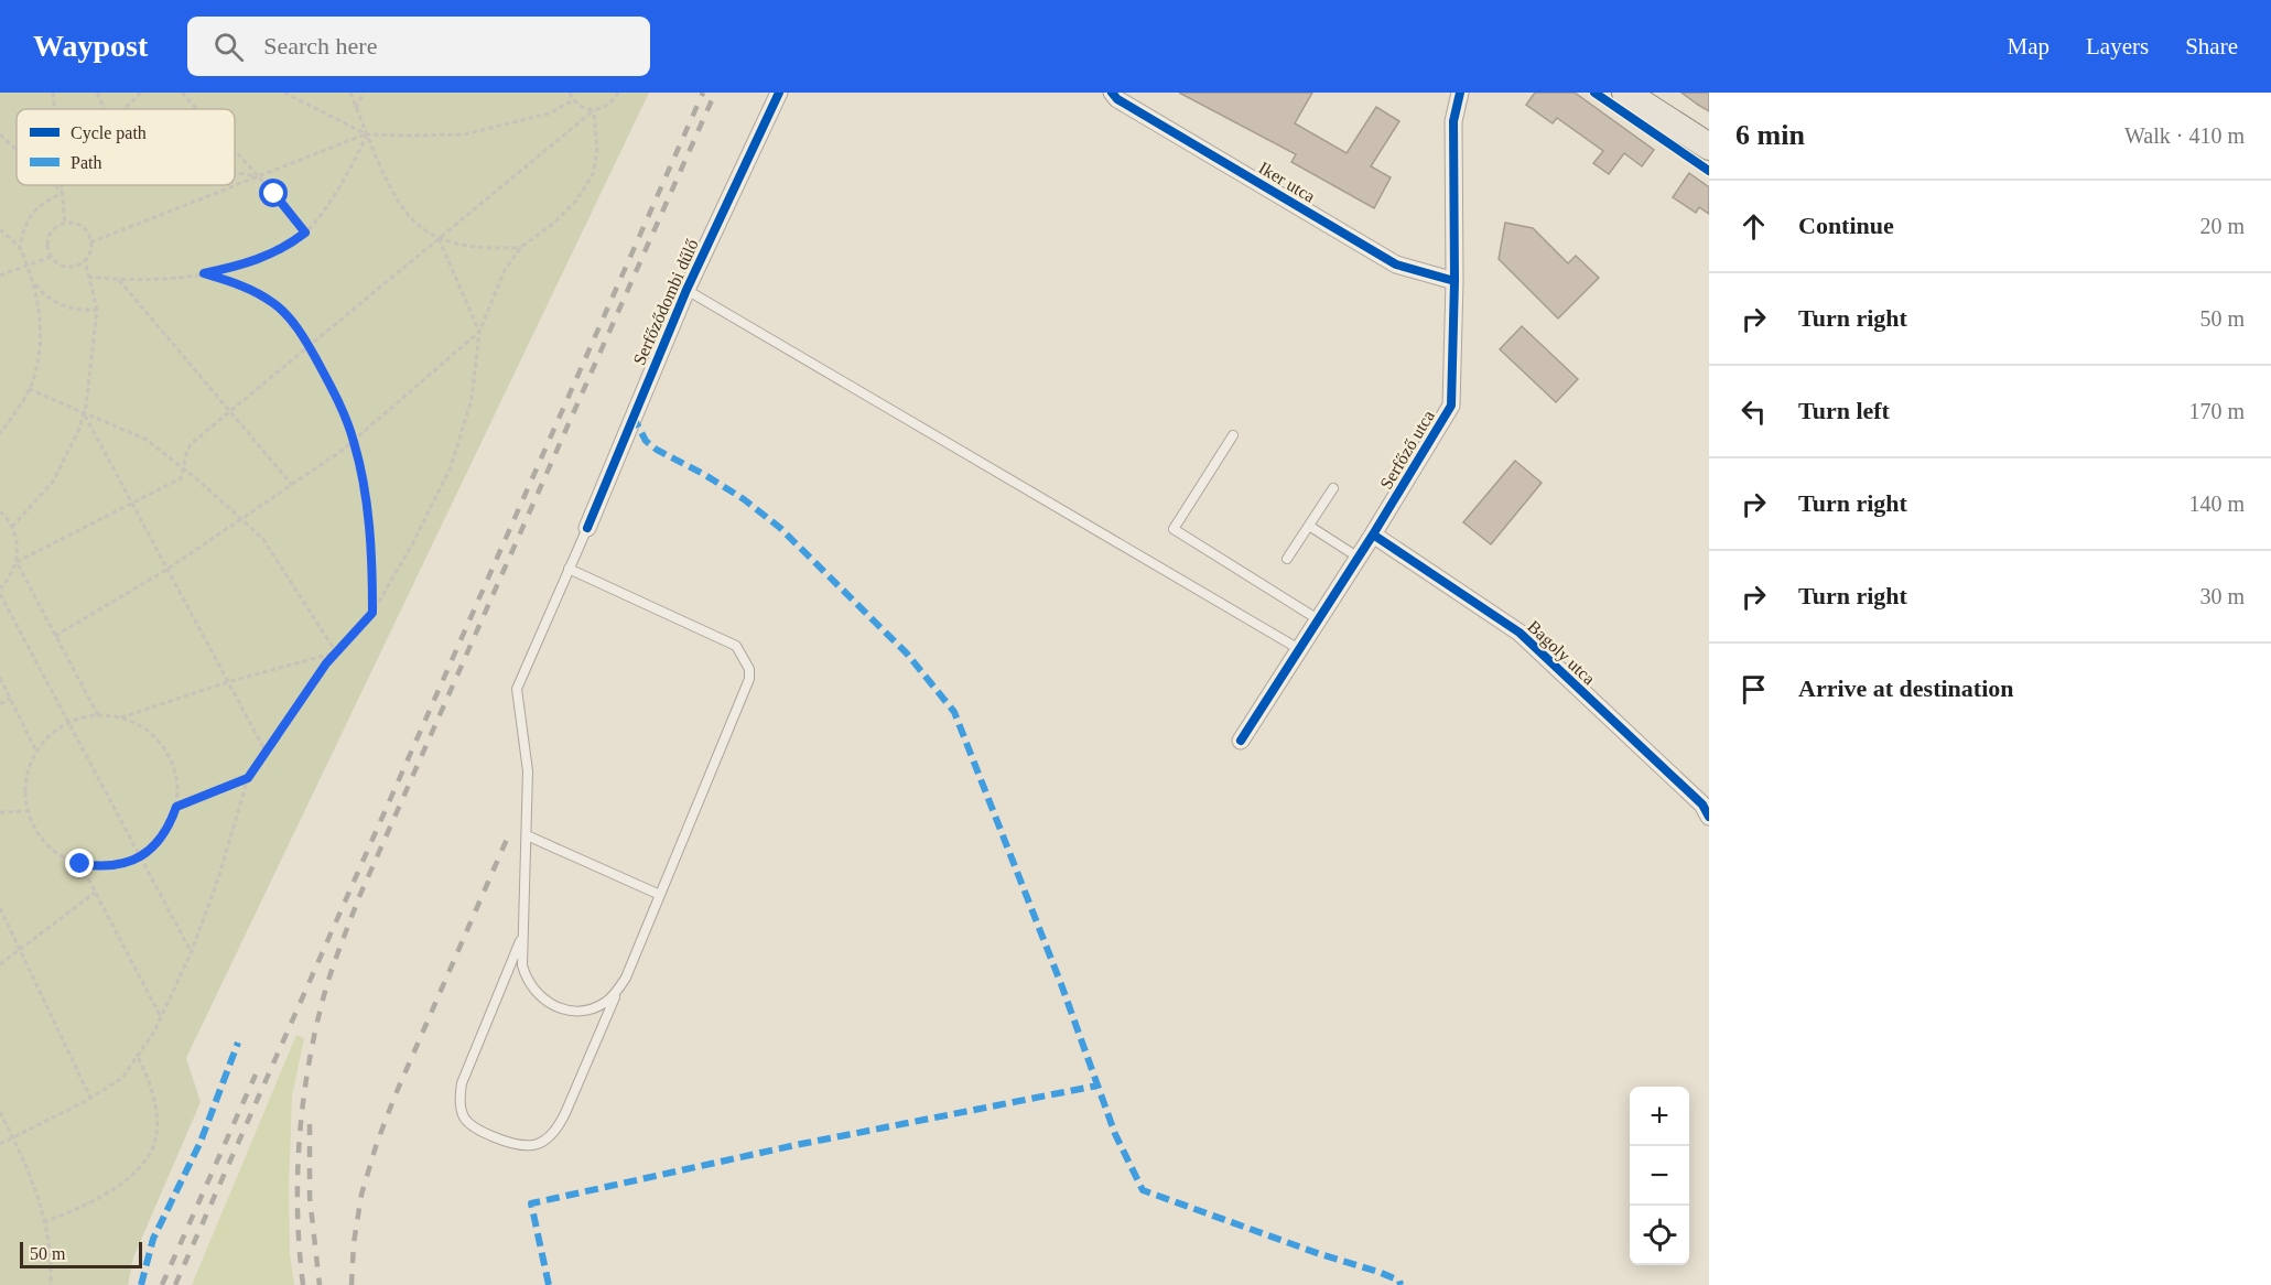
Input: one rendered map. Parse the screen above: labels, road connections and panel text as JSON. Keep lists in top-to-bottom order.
{
  "streets": {
    "street": [
      "Iker utca",
      "Serfőződombi dűlő",
      "Serfőző utca",
      "Bagoly utca"
    ]
  },
  "crossings": [
    ["Iker utca", "Serfőző utca"],
    ["Serfőző utca", "Bagoly utca"]
  ],
  "legend": ["Cycle path", "Path"],
  "scale_bar": "50 m",
  "page": {
    "header": "Waypost",
    "search": "Search here",
    "nav": ["Map", "Layers", "Share"],
    "heading": ["6 min", "Walk · 410 m"],
    "list": [
      ["Continue", "20 m"],
      ["Turn right", "50 m"],
      ["Turn left", "170 m"],
      ["Turn right", "140 m"],
      ["Turn right", "30 m"],
      "Arrive at destination"
    ],
    "map_buttons": ["+", "−"],
    "scale": "50 m"
  }
}
